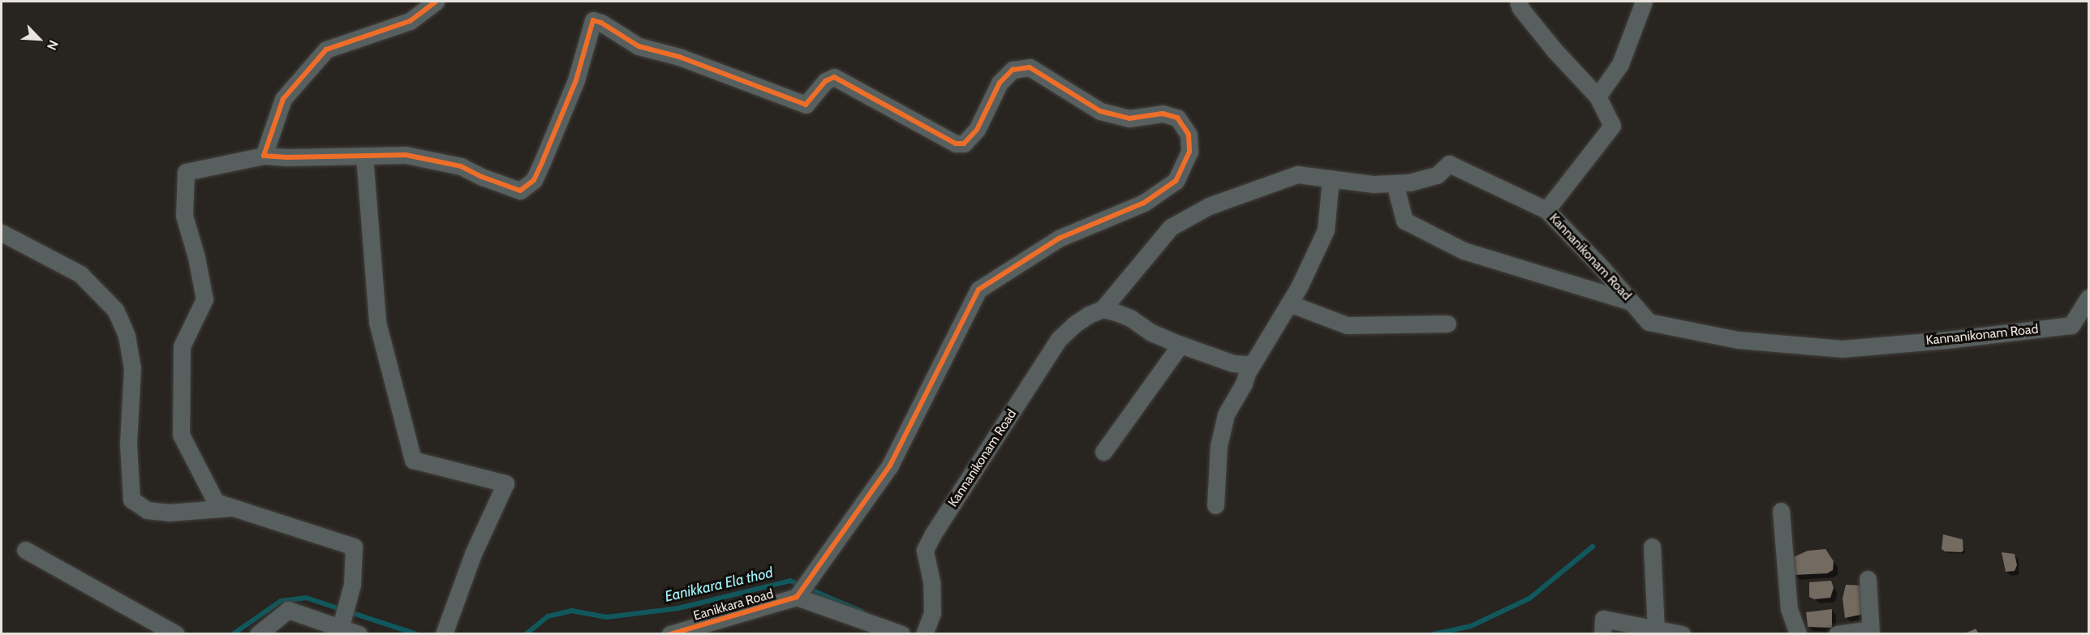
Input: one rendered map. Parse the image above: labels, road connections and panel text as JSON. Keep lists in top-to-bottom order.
{
  "streets": {
    "street": ["Kannanikonam Road", "Eanikkara Road"]
  },
  "water": ["Eanikkara Ela thod"],
  "north": "bottom right"
}
